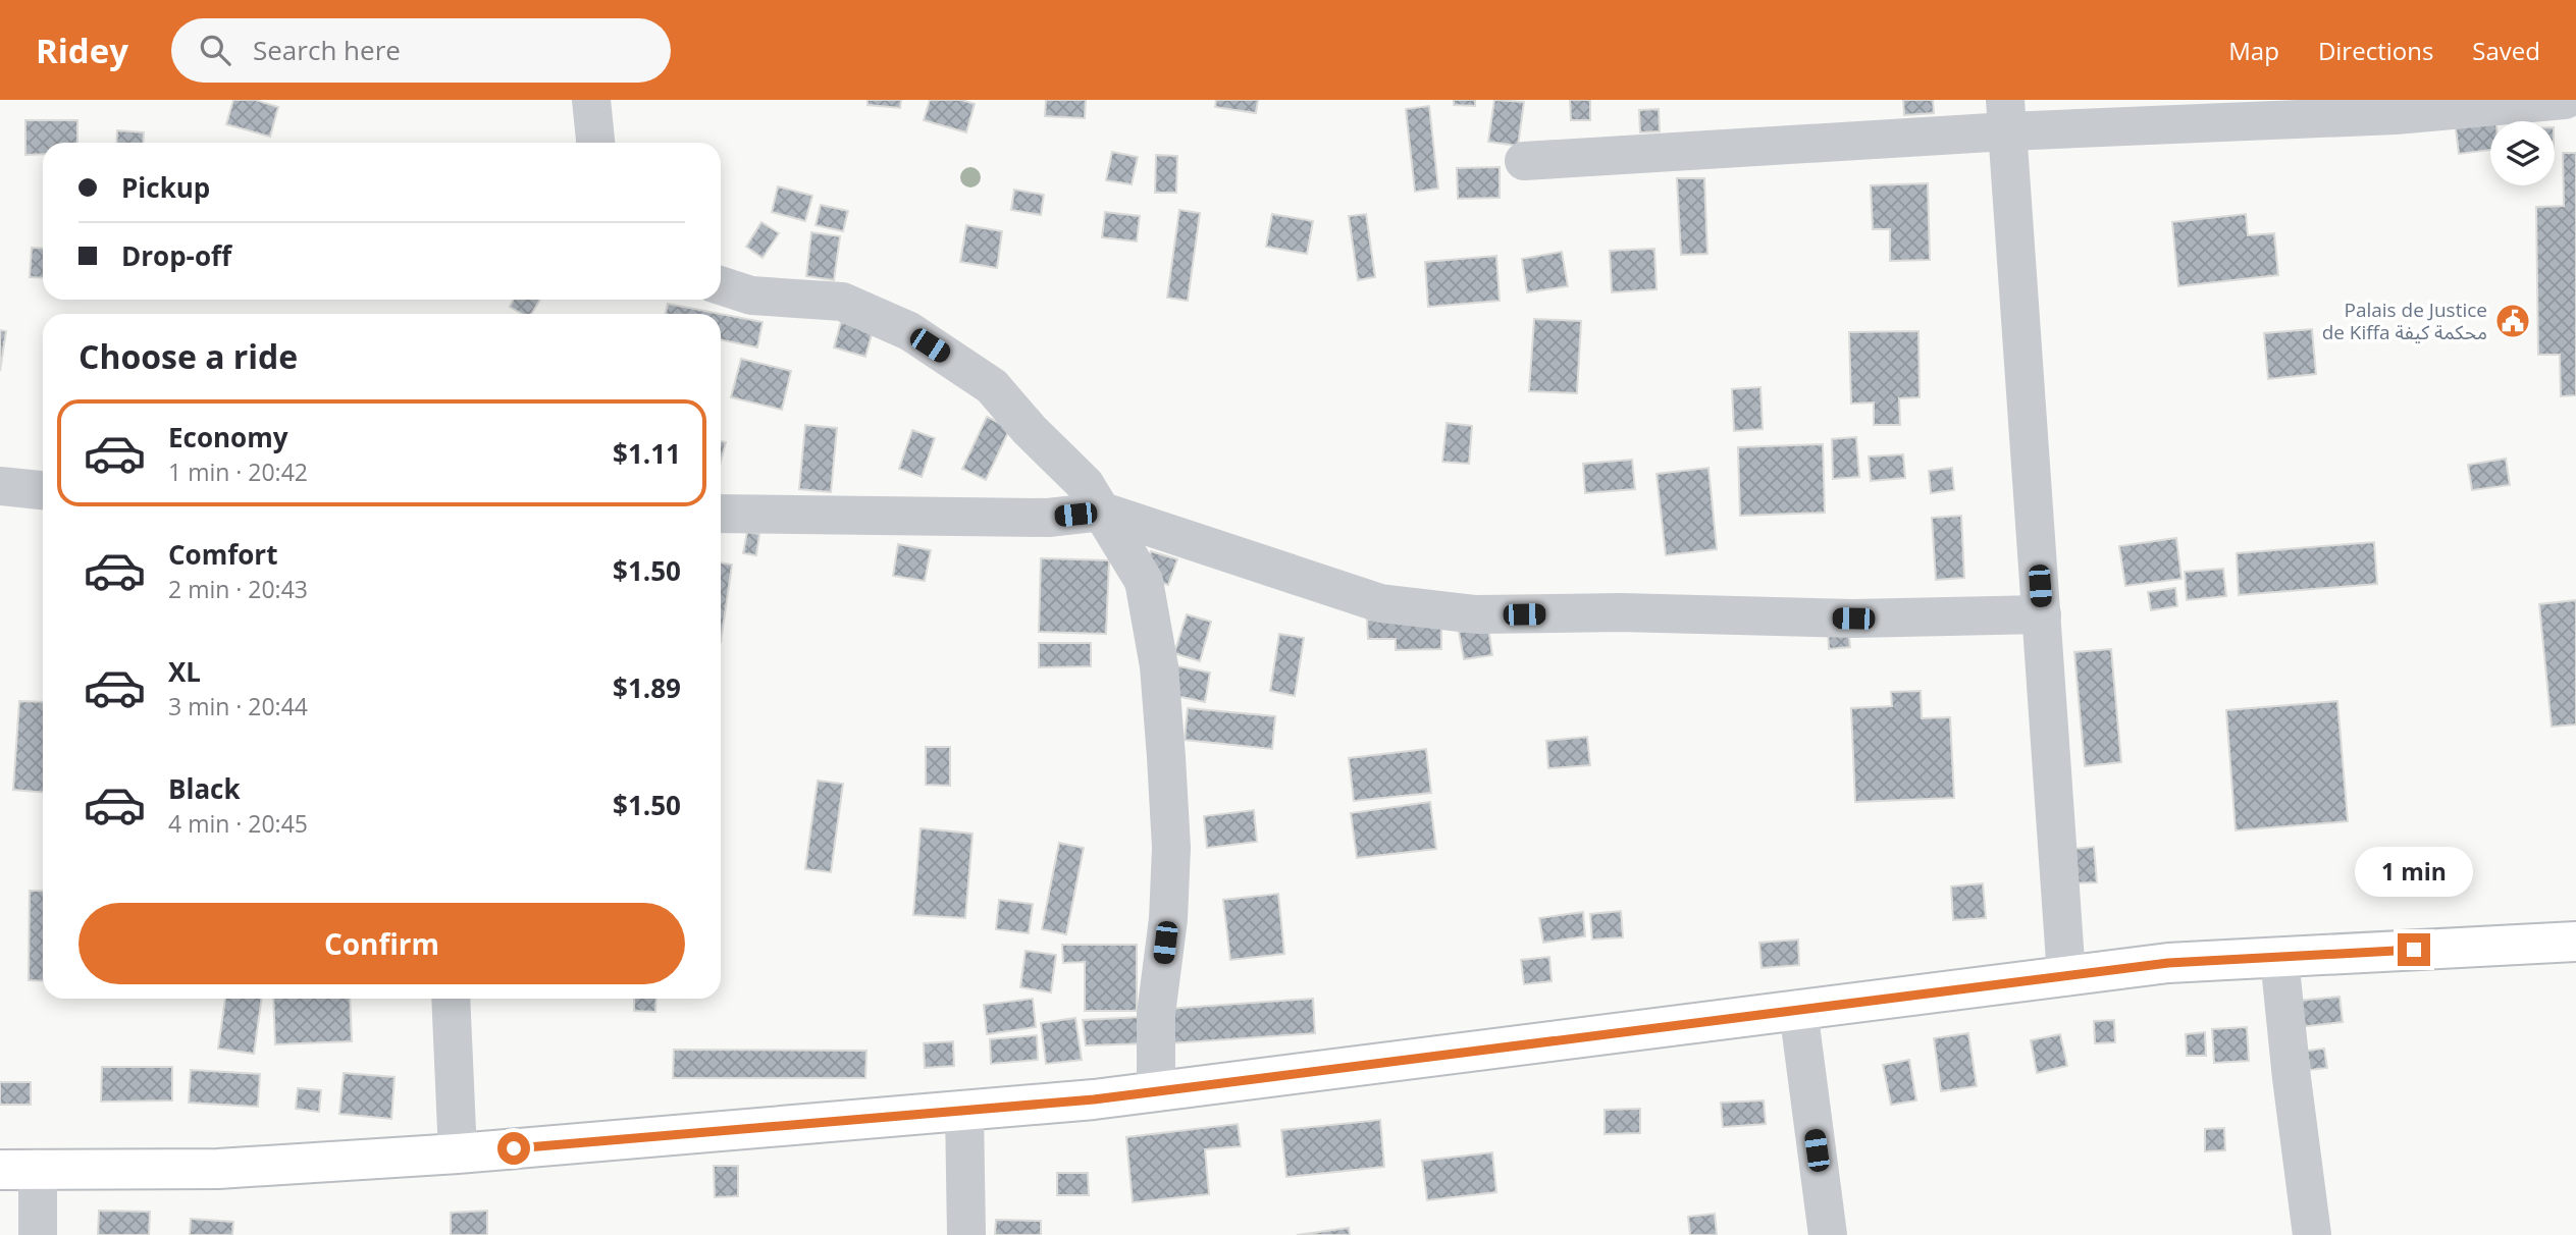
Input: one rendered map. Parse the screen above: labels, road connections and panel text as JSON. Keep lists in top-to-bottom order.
{
  "places": {
    "public building": ["Palais de Justice de Kiffa محكمة كيفة"]
  },
  "page": {
    "header": "Ridey",
    "search": "Search here",
    "nav": ["Map", "Directions", "Saved"],
    "banner": ["Pickup", "Drop-off"],
    "heading": "Choose a ride",
    "list": [
      {
        "name": "Economy",
        "note": "1 min · 20:42",
        "value": "$1.11"
      },
      {
        "name": "Comfort",
        "note": "2 min · 20:43",
        "value": "$1.50"
      },
      {
        "name": "XL",
        "note": "3 min · 20:44",
        "value": "$1.89"
      },
      {
        "name": "Black",
        "note": "4 min · 20:45",
        "value": "$1.50"
      }
    ],
    "bubble": "1 min",
    "buttons": "Confirm"
  }
}
